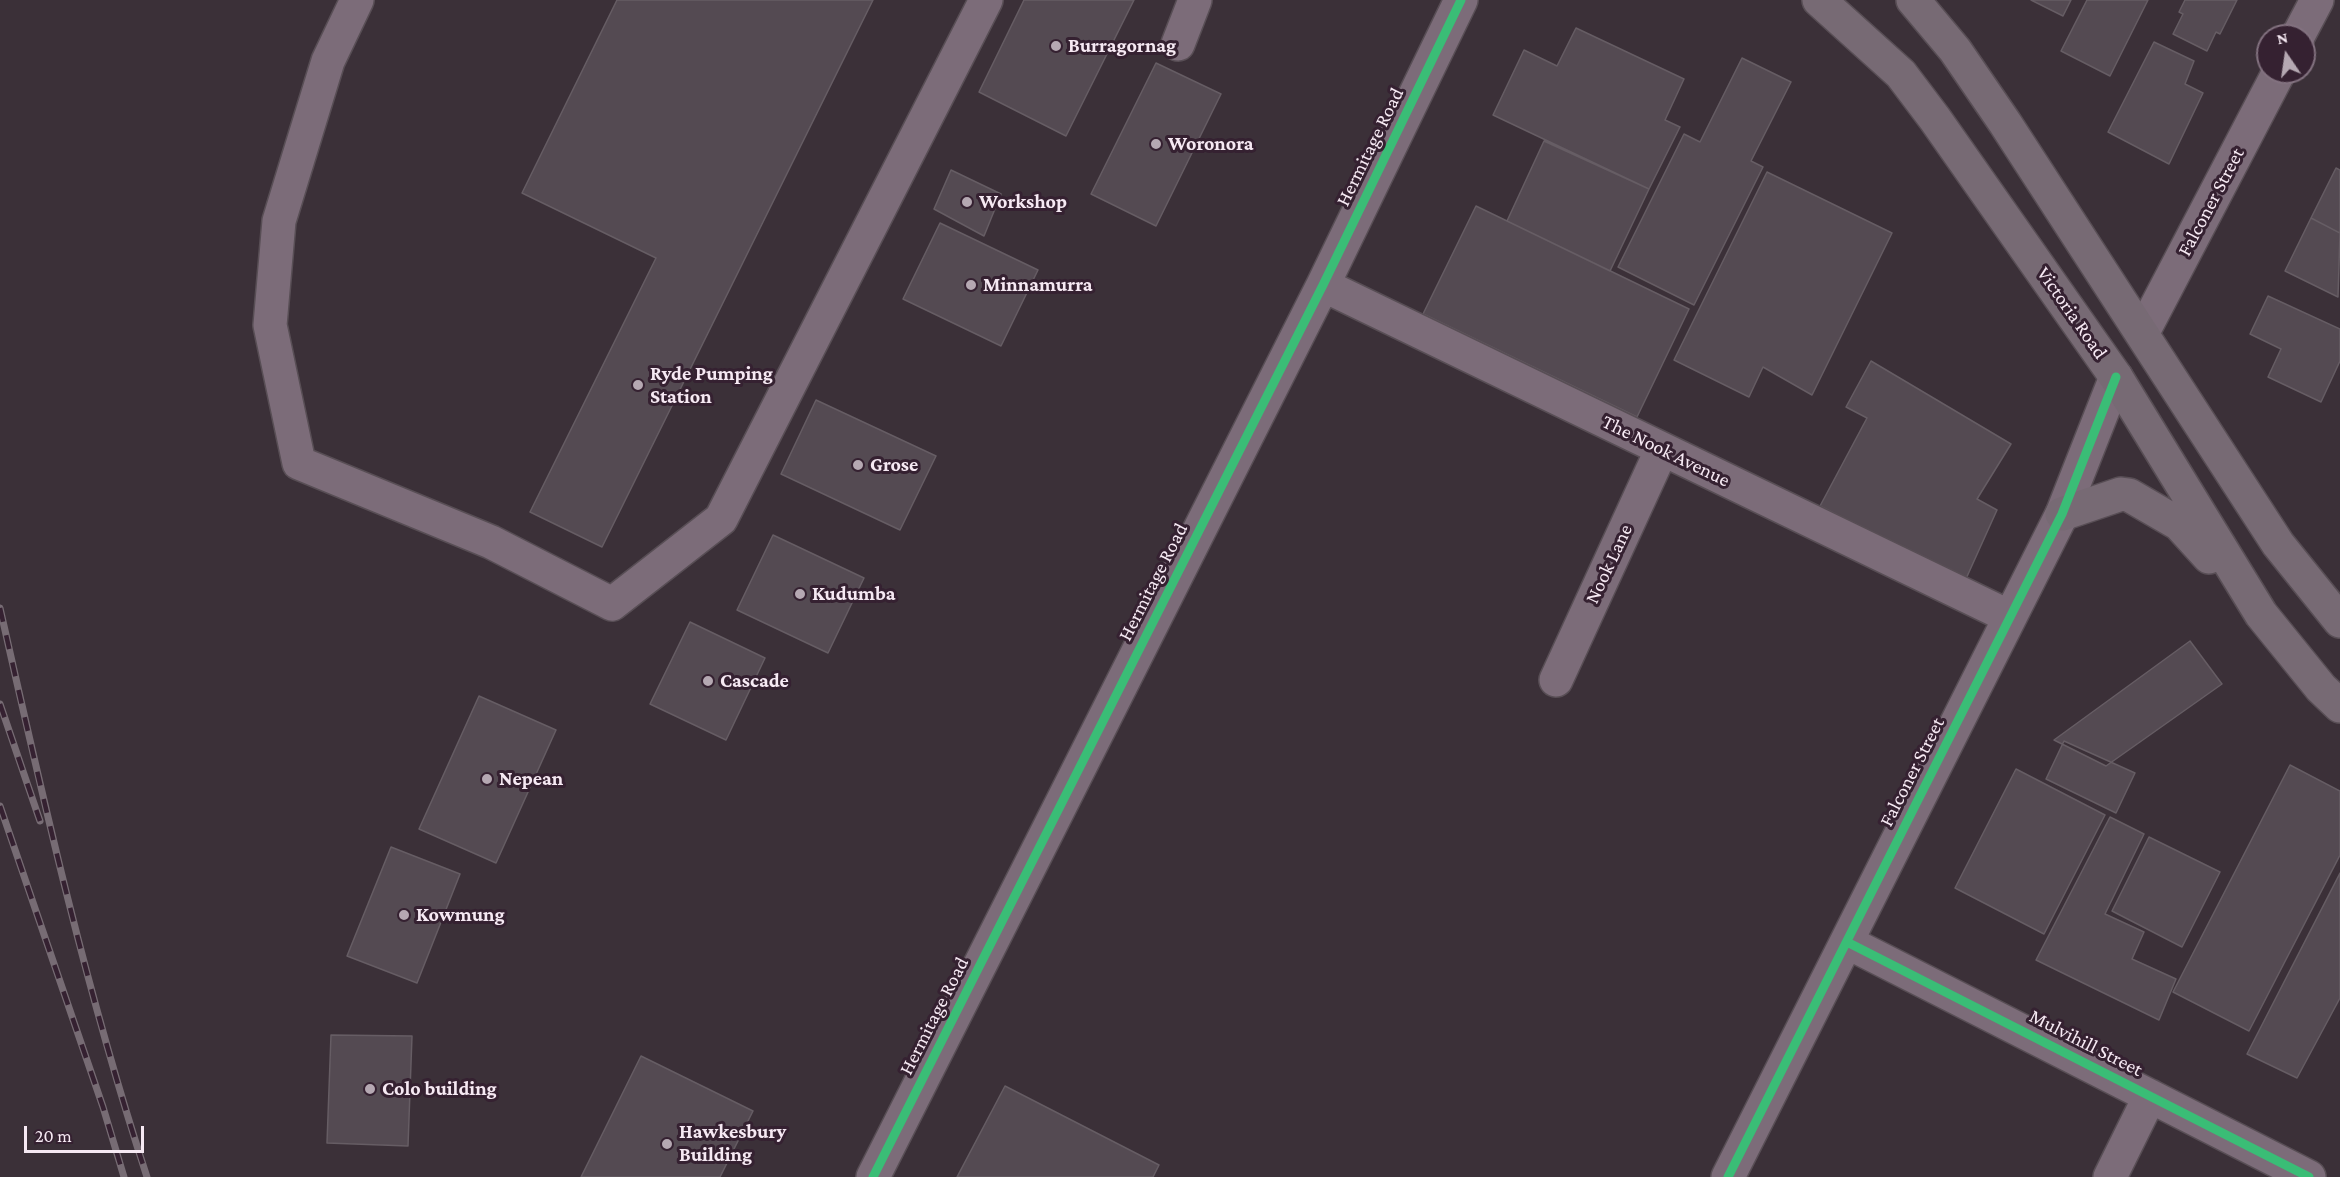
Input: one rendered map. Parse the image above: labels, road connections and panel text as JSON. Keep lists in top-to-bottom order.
{
  "streets": {
    "highway": ["Victoria Road"],
    "street": [
      "Hermitage Road",
      "Falconer Street",
      "The Nook Avenue",
      "Nook Lane",
      "Mulvihill Street"
    ]
  },
  "crossings": [
    ["Hermitage Road", "The Nook Avenue"],
    ["Falconer Street", "Victoria Road"],
    ["Falconer Street", "The Nook Avenue"],
    ["Falconer Street", "Mulvihill Street"],
    ["The Nook Avenue", "Nook Lane"]
  ],
  "places": [
    "Burragornag",
    "Woronora",
    "Workshop",
    "Minnamurra",
    "Ryde Pumping Station",
    "Grose",
    "Kudumba",
    "Cascade",
    "Nepean",
    "Kowmung",
    "Colo building",
    "Hawkesbury Building"
  ],
  "scale_bar": "20 m",
  "north": "top"
}
